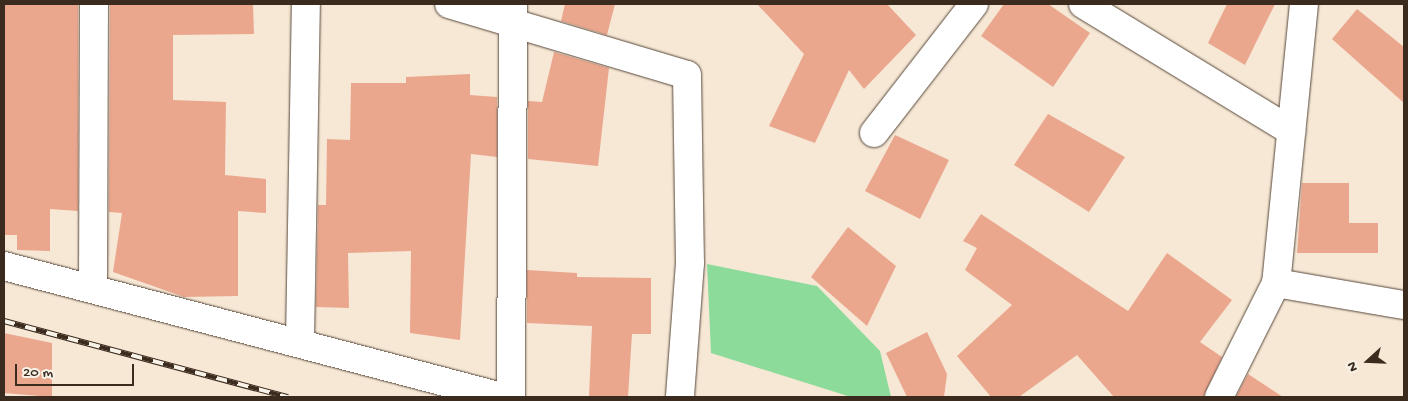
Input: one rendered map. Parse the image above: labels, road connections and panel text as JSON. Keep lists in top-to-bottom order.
{
  "scale_bar": "20 m",
  "north": "left"
}
